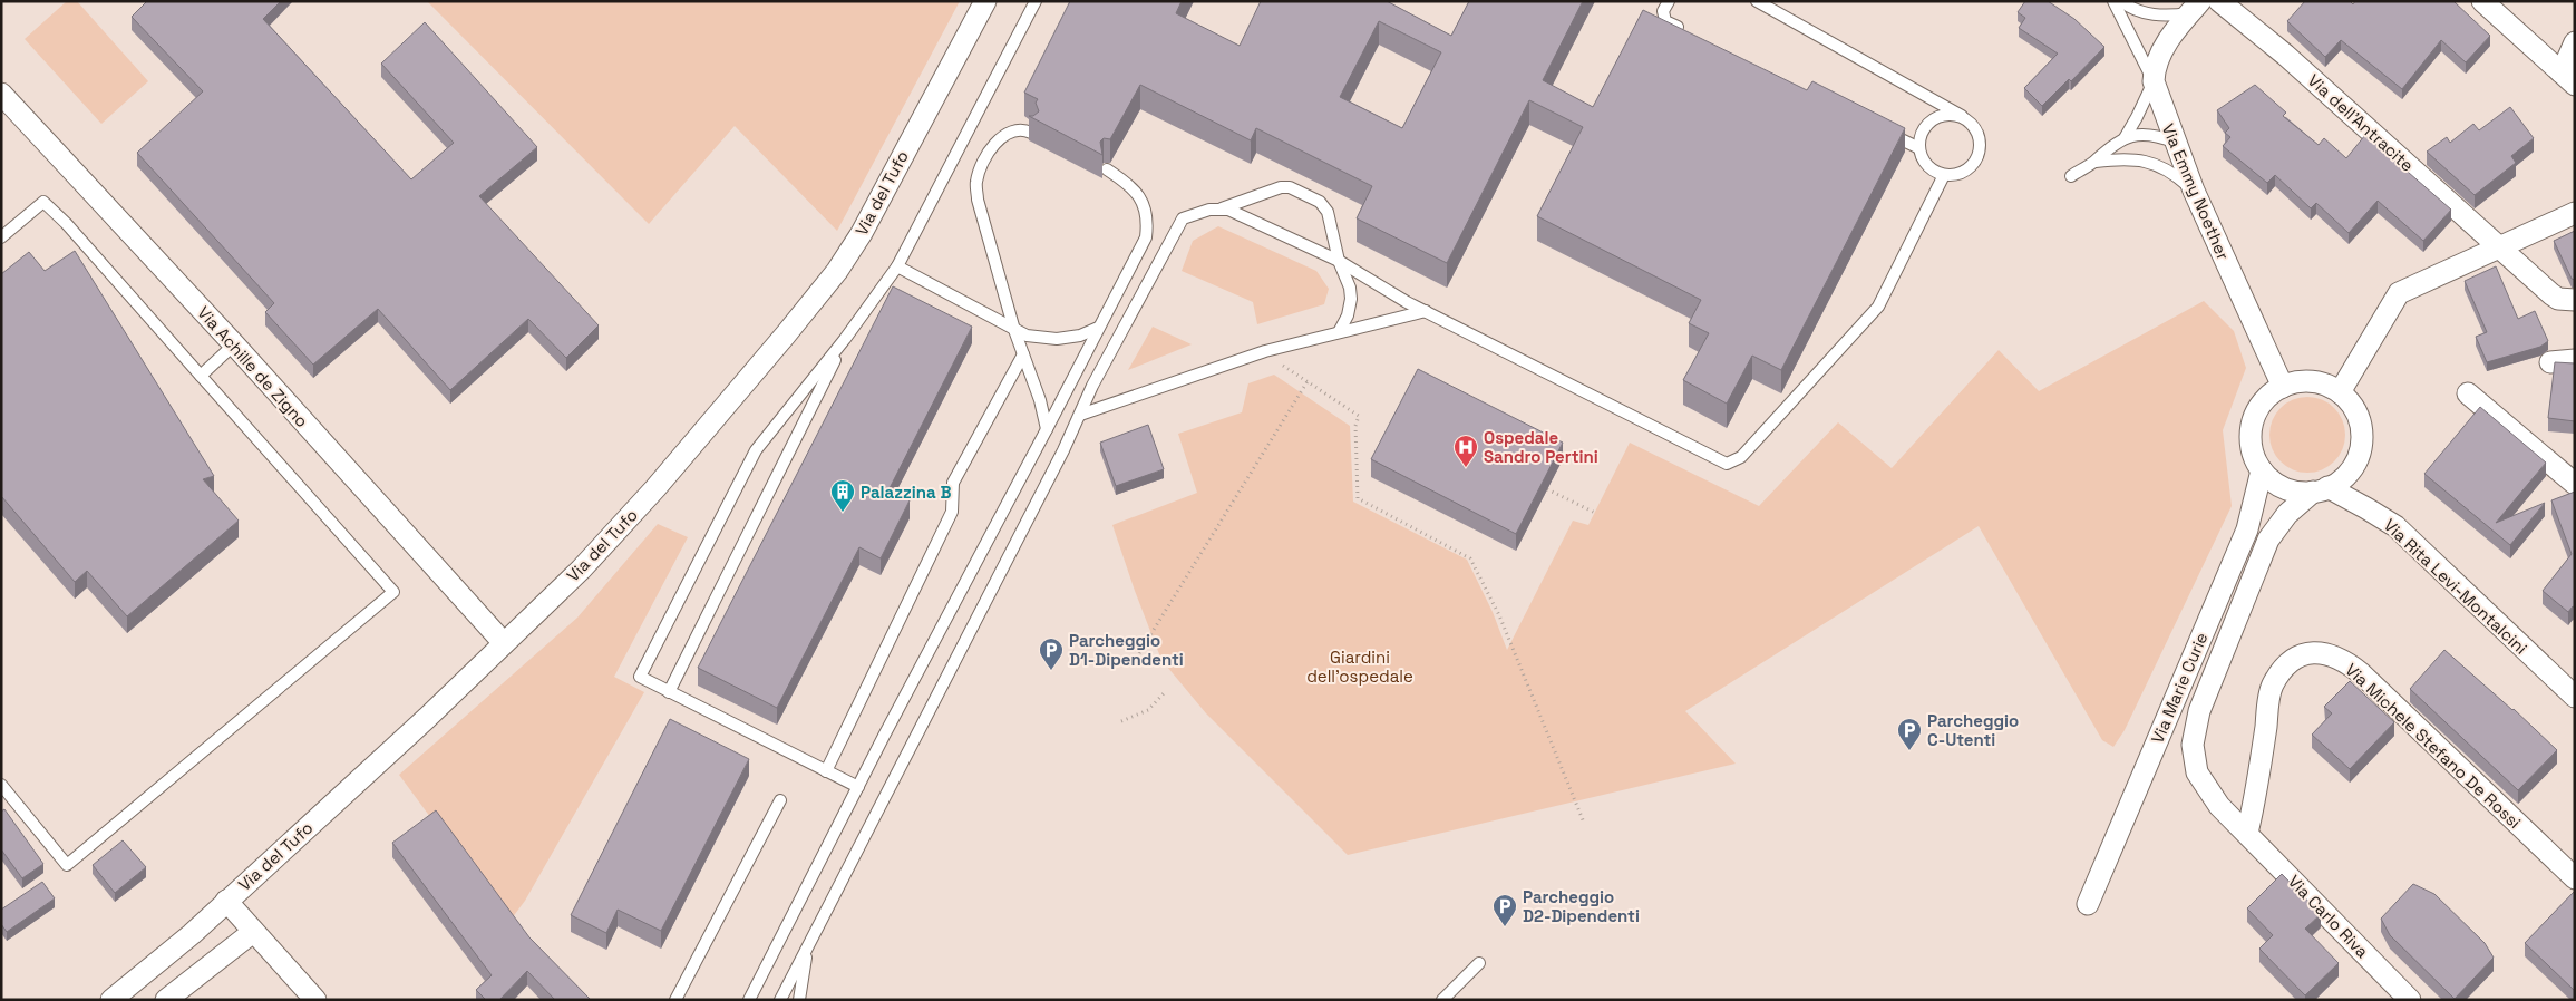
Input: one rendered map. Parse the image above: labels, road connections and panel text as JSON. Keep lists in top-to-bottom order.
{
  "streets": {
    "street": [
      "Via dell'Antracite",
      "Via Emmy Noether",
      "Via del Tufo",
      "Via Achille de Zigno",
      "Via Rita Levi-Montalcini",
      "Via Marie Curie",
      "Via Michele Stefano De Rossi",
      "Via Carlo Riva"
    ]
  },
  "crossings": [
    ["Via Emmy Noether", "Via Rita Levi-Montalcini"],
    ["Via Emmy Noether", "Via Marie Curie"],
    ["Via Emmy Noether", "Via Carlo Riva"],
    ["Via del Tufo", "Via Achille de Zigno"],
    ["Via Rita Levi-Montalcini", "Via Marie Curie"],
    ["Via Rita Levi-Montalcini", "Via Carlo Riva"],
    ["Via Marie Curie", "Via Carlo Riva"],
    ["Via Michele Stefano De Rossi", "Via Carlo Riva"]
  ],
  "parks": ["Giardini dell'ospedale"],
  "places": {
    "hospital": ["Ospedale Sandro Pertini"],
    "building": ["Palazzina B"],
    "parking": ["Parcheggio D1-Dipendenti", "Parcheggio C-Utenti", "Parcheggio D2-Dipendenti"]
  }
}
